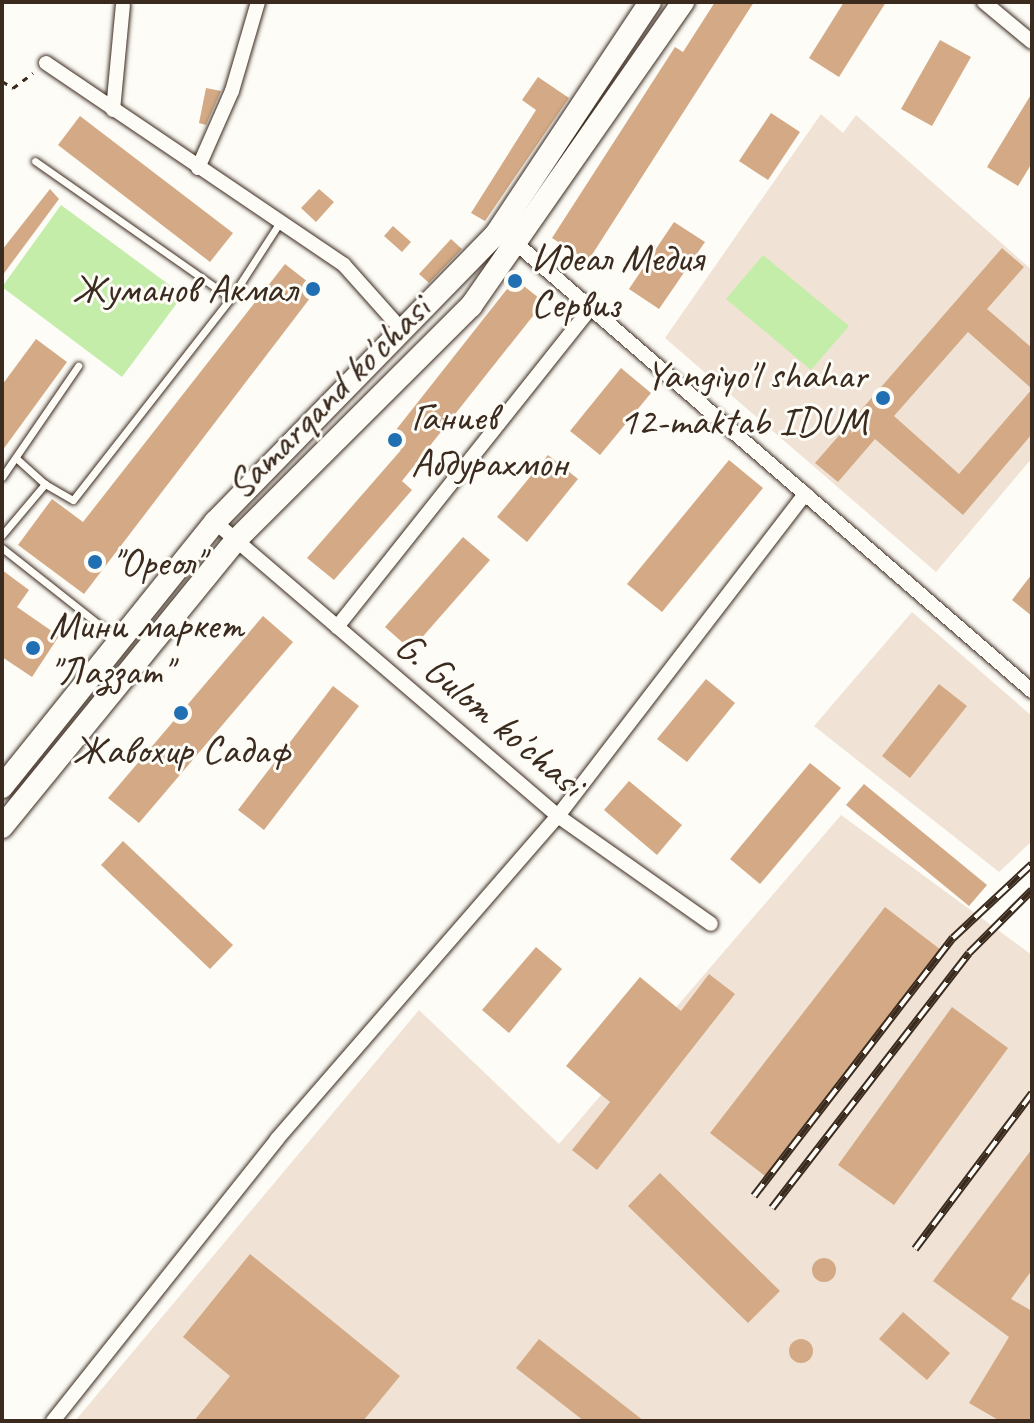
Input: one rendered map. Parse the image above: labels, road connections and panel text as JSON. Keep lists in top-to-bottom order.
{
  "streets": {
    "main road": ["Samarqand ko'chasi"],
    "street": ["G. Gulom ko'chasi"]
  },
  "crossings": [
    ["Samarqand ko'chasi", "G. Gulom ko'chasi"]
  ],
  "places": [
    "Идеал Медия Сервиз",
    "Жуманов Акмал",
    "Yangiyo'l shahar 12-maktab IDUM",
    "Ганиев Абдурахмон",
    "\"Ореол\"",
    "Мини маркет \"Лаззат\"",
    "Жавохир Садаф"
  ]
}
